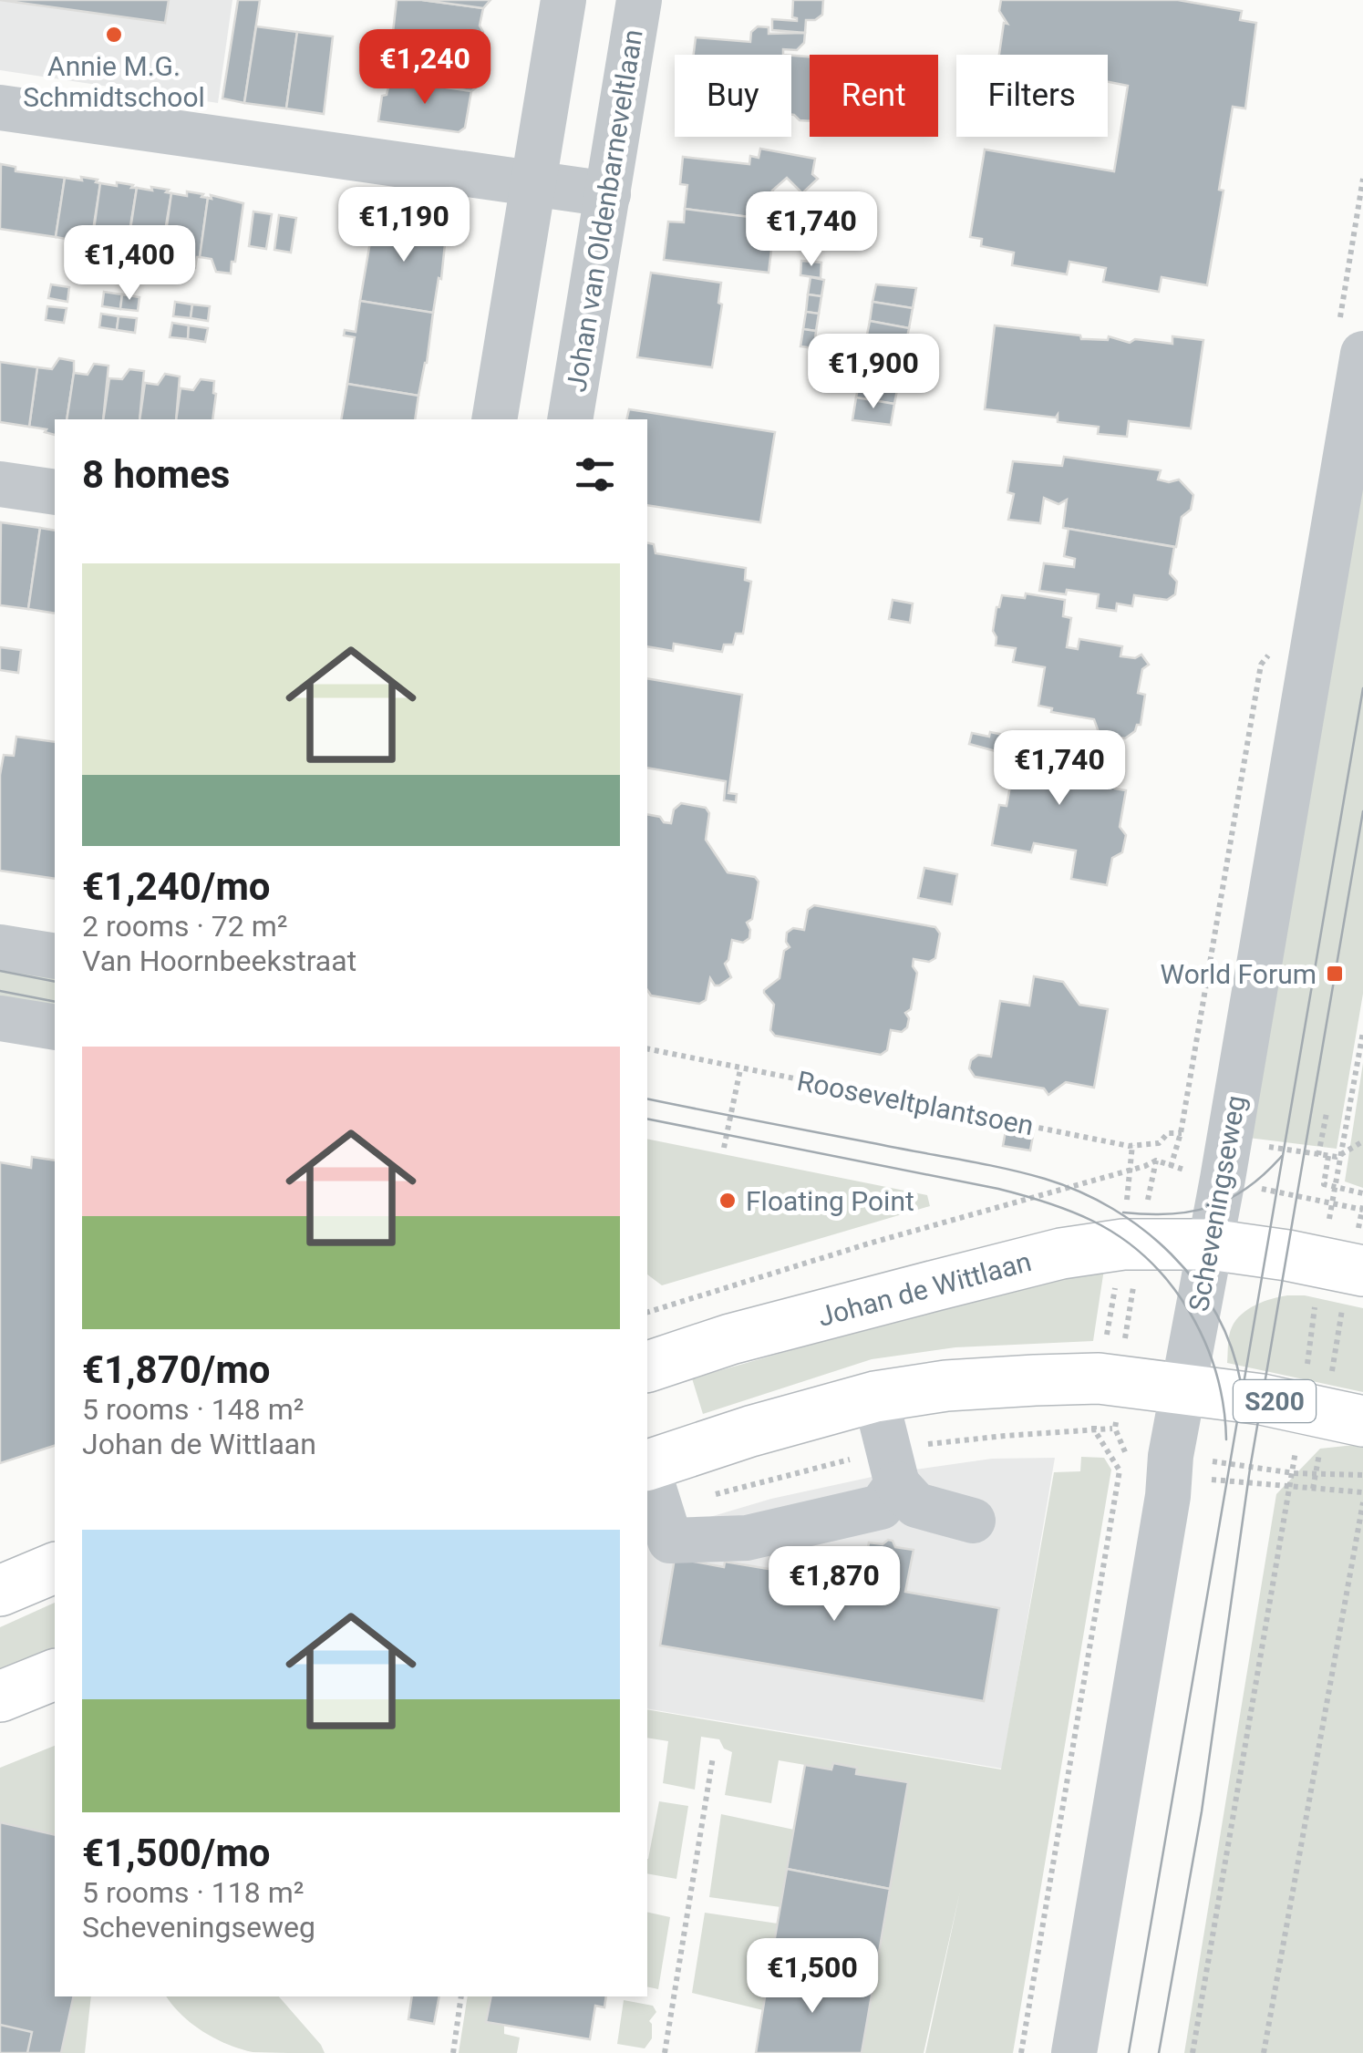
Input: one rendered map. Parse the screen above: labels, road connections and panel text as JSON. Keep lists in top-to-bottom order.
{
  "streets": {
    "main road": ["Johan de Wittlaan", "S200"],
    "street": ["Johan van Oldenbarneveltlaan", "Scheveningseweg"],
    "path": ["Rooseveltplantsoen"]
  },
  "crossings": [
    ["Scheveningseweg", "Johan de Wittlaan"],
    ["Scheveningseweg", "S200"]
  ],
  "places": {
    "other": ["Annie M.G. Schmidtschool", "Floating Point"],
    "transit": ["World Forum"]
  },
  "page": {
    "price": [
      "€1,240",
      "€1,190",
      "€1,740",
      "€1,400",
      "€1,900",
      "€1,740",
      "€1,870",
      "€1,500"
    ],
    "chip": ["Buy", "Rent", "Filters"],
    "heading": "8 homes",
    "list": [
      {
        "name": "€1,240/mo",
        "note": "2 rooms · 72 m² · Van Hoornbeekstraat"
      },
      {
        "name": "€1,870/mo",
        "note": "5 rooms · 148 m² · Johan de Wittlaan"
      },
      {
        "name": "€1,500/mo",
        "note": "5 rooms · 118 m² · Scheveningseweg"
      }
    ]
  }
}
